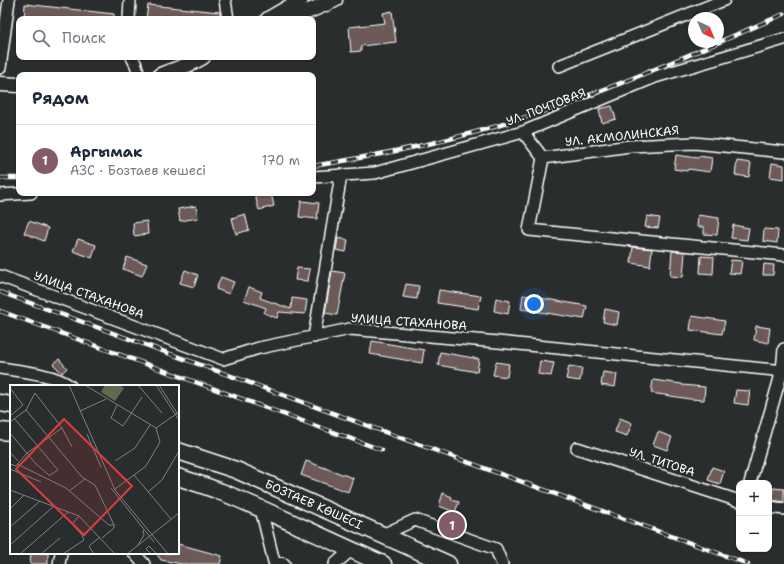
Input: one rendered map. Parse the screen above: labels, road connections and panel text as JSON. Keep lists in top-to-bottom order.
{
  "streets": {
    "highway": ["БОЗТАЕВ КӨШЕСІ"],
    "street": [
      "УЛ. ПОЧТОВАЯ",
      "УЛ. АКМОЛИНСКАЯ",
      "УЛИЦА СТАХАНОВА",
      "УЛ. ТИТОВА"
    ]
  },
  "north": "bottom right",
  "page": {
    "search": "Поиск",
    "heading": "Рядом",
    "list": [
      {
        "mark": "1",
        "name": "Аргымак",
        "note": "АЗС · Бозтаев көшесі",
        "value": "170 m"
      }
    ],
    "map_buttons": ["+", "−"],
    "pins": "1"
  }
}
